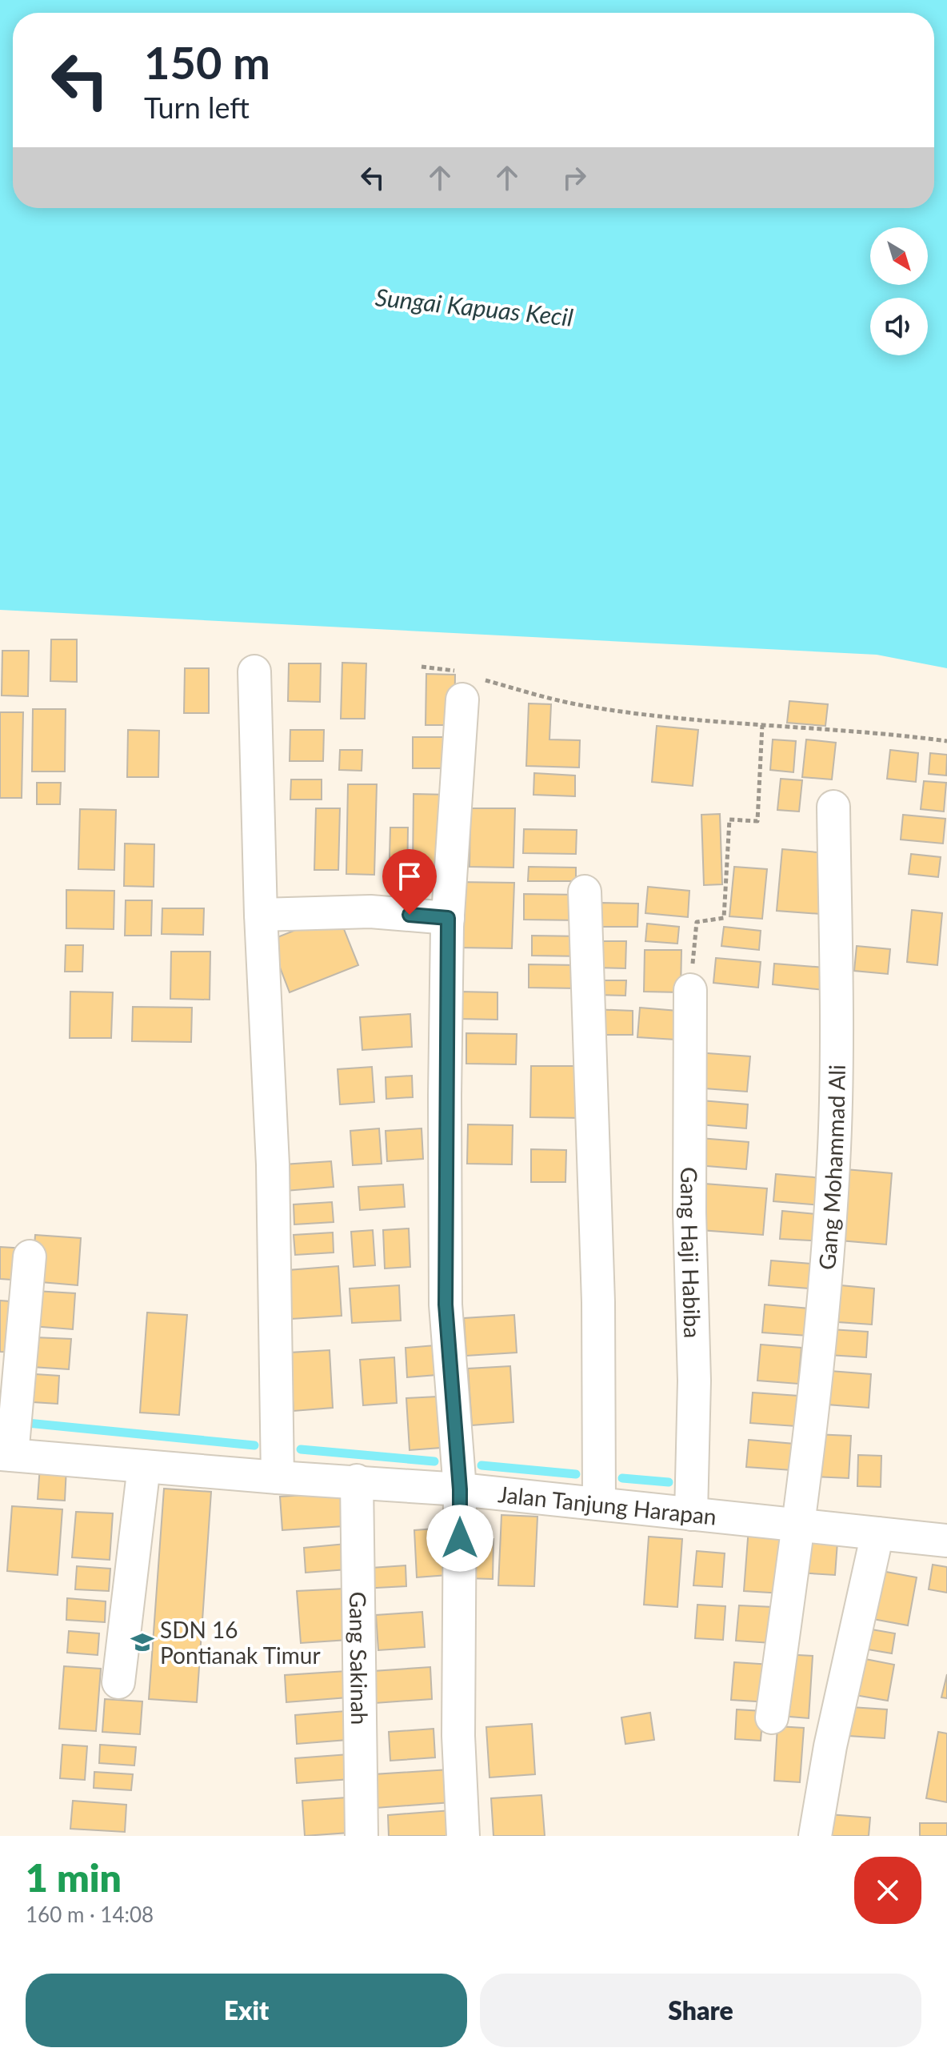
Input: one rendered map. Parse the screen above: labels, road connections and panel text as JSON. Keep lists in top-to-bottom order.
{
  "streets": {
    "street": [
      "Gang Mohammad Ali",
      "Gang Haji Habiba",
      "Jalan Tanjung Harapan",
      "Gang Sakinah"
    ]
  },
  "crossings": [
    ["Gang Mohammad Ali", "Jalan Tanjung Harapan"],
    ["Gang Haji Habiba", "Jalan Tanjung Harapan"],
    ["Jalan Tanjung Harapan", "Gang Sakinah"]
  ],
  "water": ["Sungai Kapuas Kecil"],
  "places": {
    "school or university": ["SDN 16 Pontianak Timur"]
  },
  "north": "bottom right",
  "page": {
    "turn": ["150 m", "Turn left"],
    "heading": ["1 min", "160 m · 14:08"],
    "buttons": ["Exit", "Share"]
  }
}
